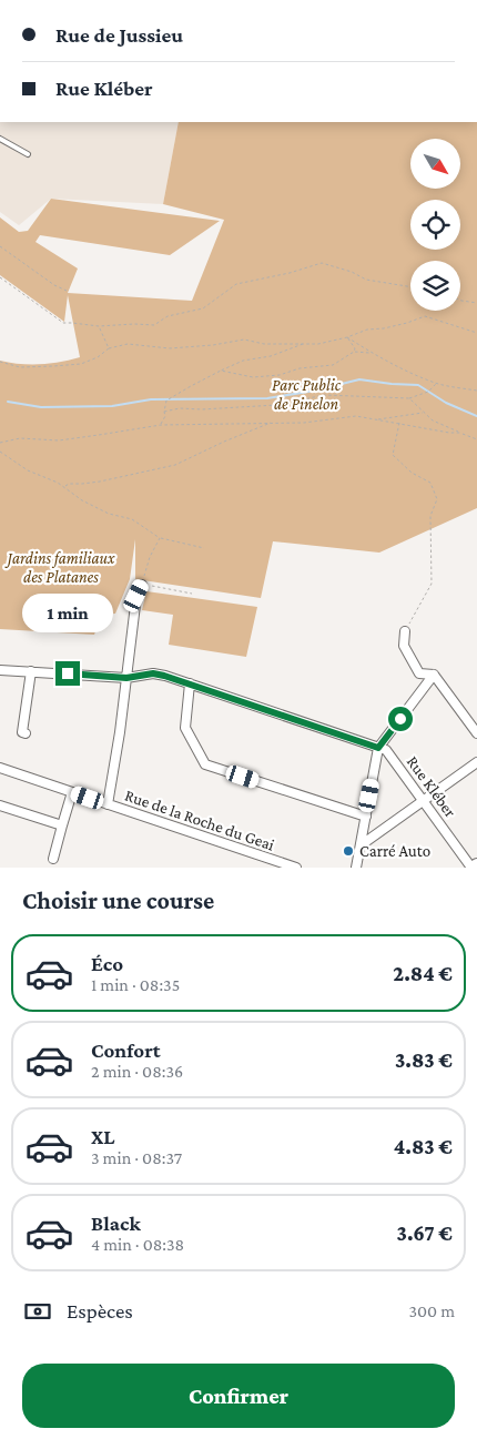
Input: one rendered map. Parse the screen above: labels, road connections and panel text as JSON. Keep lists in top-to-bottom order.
{
  "streets": {
    "street": ["Rue Kléber", "Rue de la Roche du Geai"]
  },
  "parks": ["Parc Public de Pinelon", "Jardins familiaux des Platanes"],
  "places": ["Carré Auto"],
  "north": "bottom right",
  "page": {
    "banner": ["Rue de Jussieu", "Rue Kléber"],
    "bubble": "1 min",
    "heading": "Choisir une course",
    "list": [
      {
        "name": "Éco",
        "note": "1 min · 08:35",
        "value": "2.84 €"
      },
      {
        "name": "Confort",
        "note": "2 min · 08:36",
        "value": "3.83 €"
      },
      {
        "name": "XL",
        "note": "3 min · 08:37",
        "value": "4.83 €"
      },
      {
        "name": "Black",
        "note": "4 min · 08:38",
        "value": "3.67 €"
      }
    ],
    "pay": ["Espèces", "300 m"],
    "buttons": "Confirmer"
  }
}
